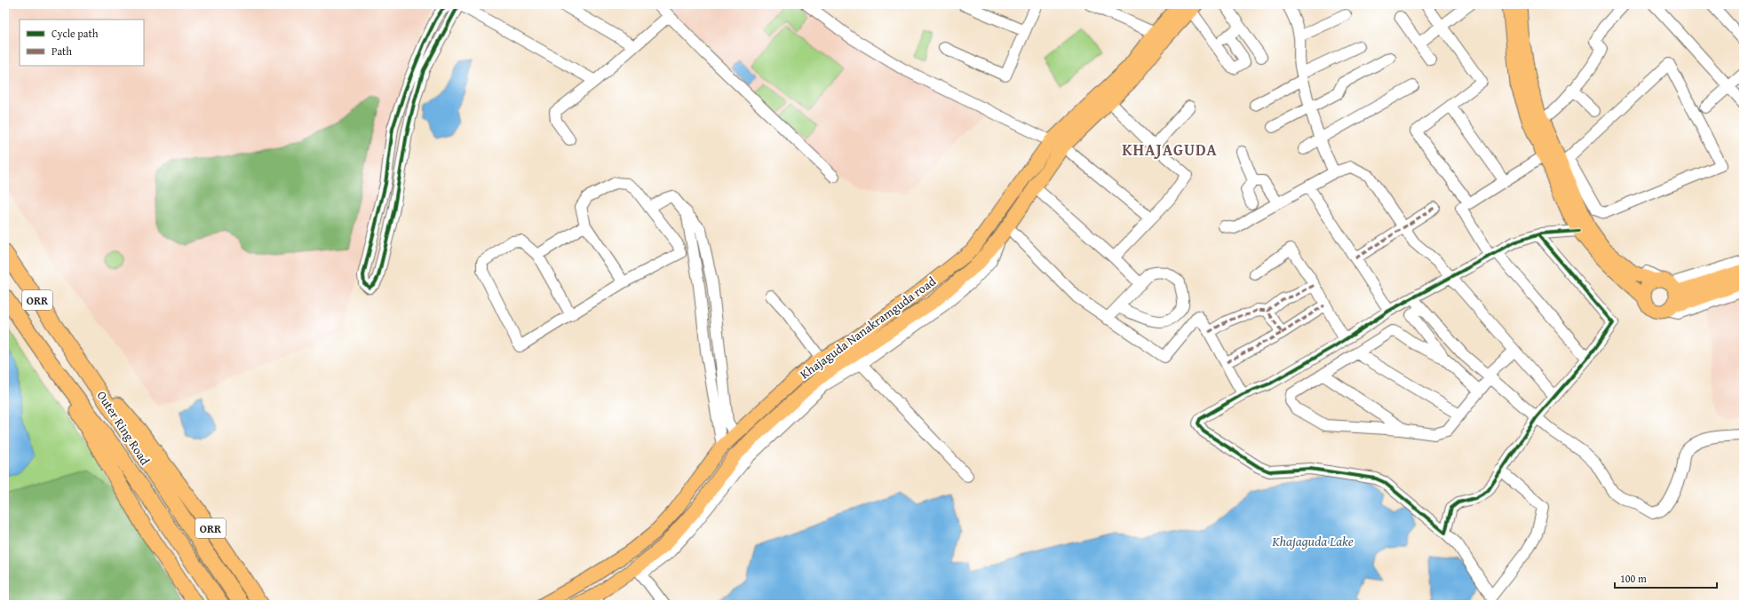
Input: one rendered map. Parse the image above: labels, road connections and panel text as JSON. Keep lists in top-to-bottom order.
{
  "streets": {
    "highway": ["ORR", "Outer Ring Road"],
    "main road": ["Khajaguda Nanakramguda road"]
  },
  "crossings": [
    ["ORR", "Outer Ring Road"]
  ],
  "districts": ["KHAJAGUDA"],
  "water": ["Khajaguda Lake"],
  "legend": ["Cycle path", "Path"],
  "scale_bar": "100 m"
}
